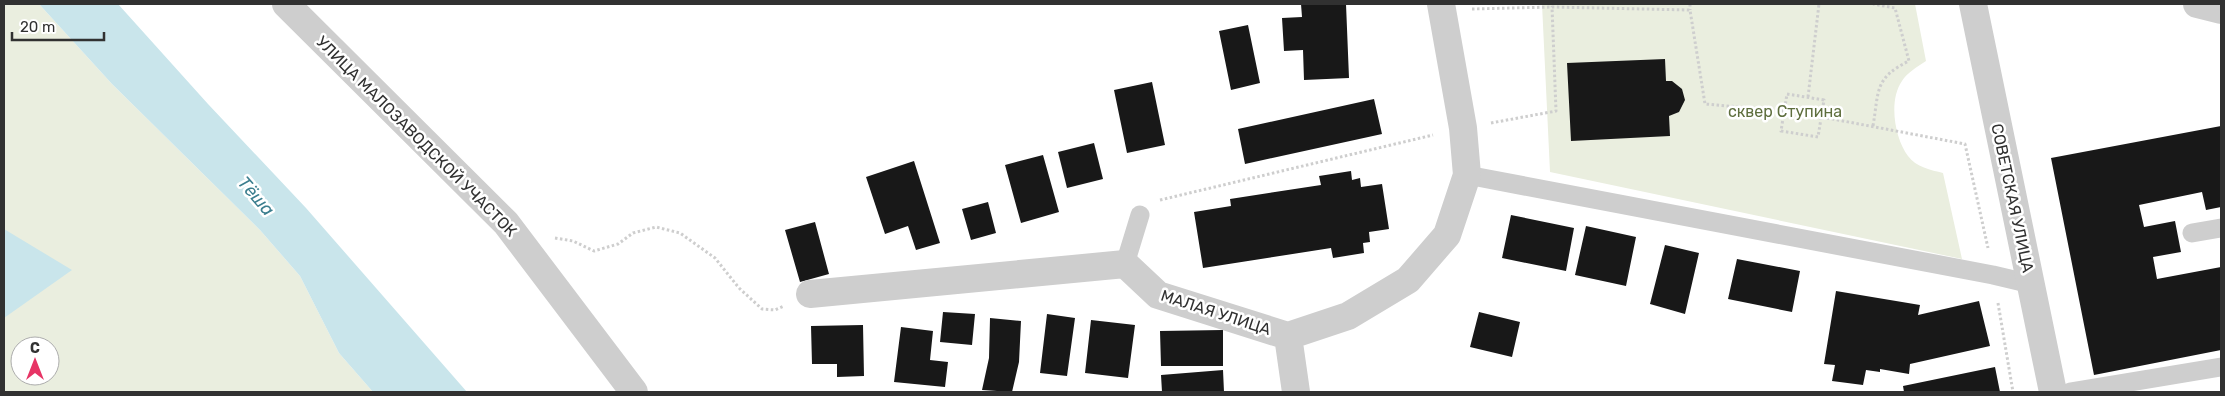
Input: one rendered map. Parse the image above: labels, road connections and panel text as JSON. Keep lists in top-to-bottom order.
{
  "streets": {
    "street": ["УЛИЦА МАЛОЗАВОДСКОЙ УЧАСТОК", "СОВЕТСКАЯ УЛИЦА", "МАЛАЯ УЛИЦА"]
  },
  "water": ["Тёша"],
  "parks": ["сквер Ступина"],
  "scale_bar": "20 m",
  "north": "top"
}
